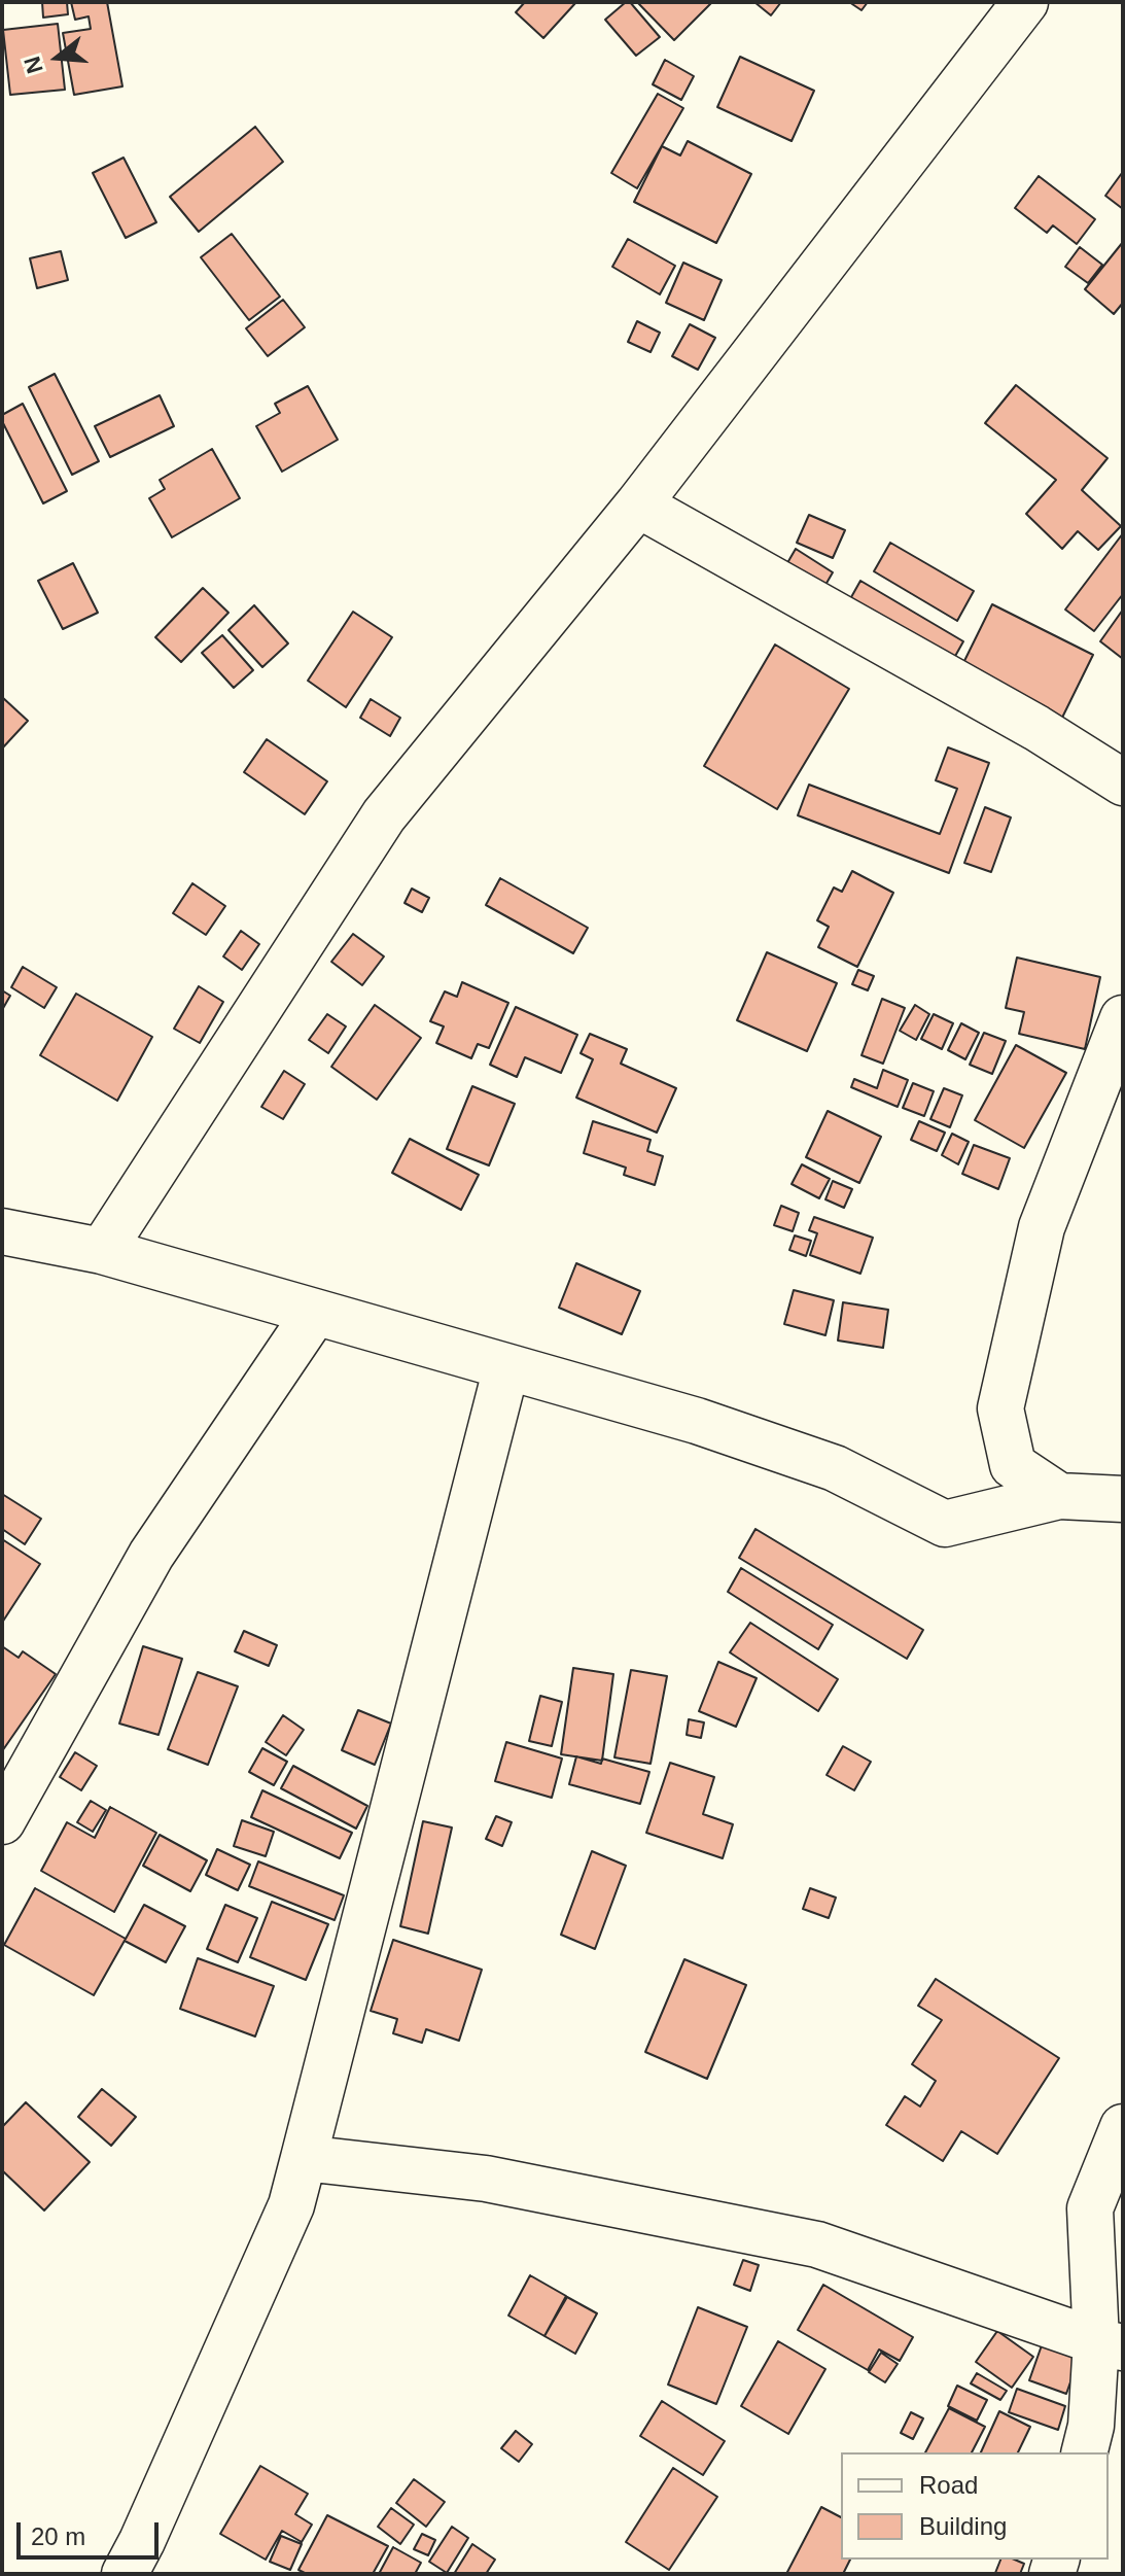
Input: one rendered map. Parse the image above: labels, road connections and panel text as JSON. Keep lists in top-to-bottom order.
{
  "legend": ["Road", "Building"],
  "scale_bar": "20 m",
  "north": "left"
}
